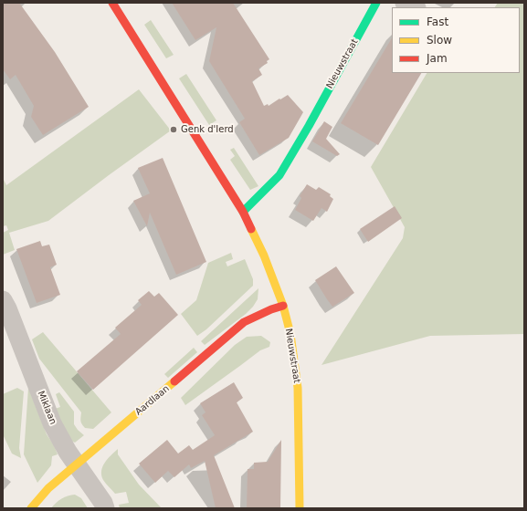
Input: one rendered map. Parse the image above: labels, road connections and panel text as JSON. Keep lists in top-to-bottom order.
{
  "streets": {
    "street": ["Nieuwstraat", "Aardlaan", "Miklaan"]
  },
  "crossings": [
    ["Nieuwstraat", "Aardlaan"],
    ["Aardlaan", "Miklaan"]
  ],
  "places": ["Genk d'Ierd"],
  "legend": ["Fast", "Slow", "Jam"]
}
